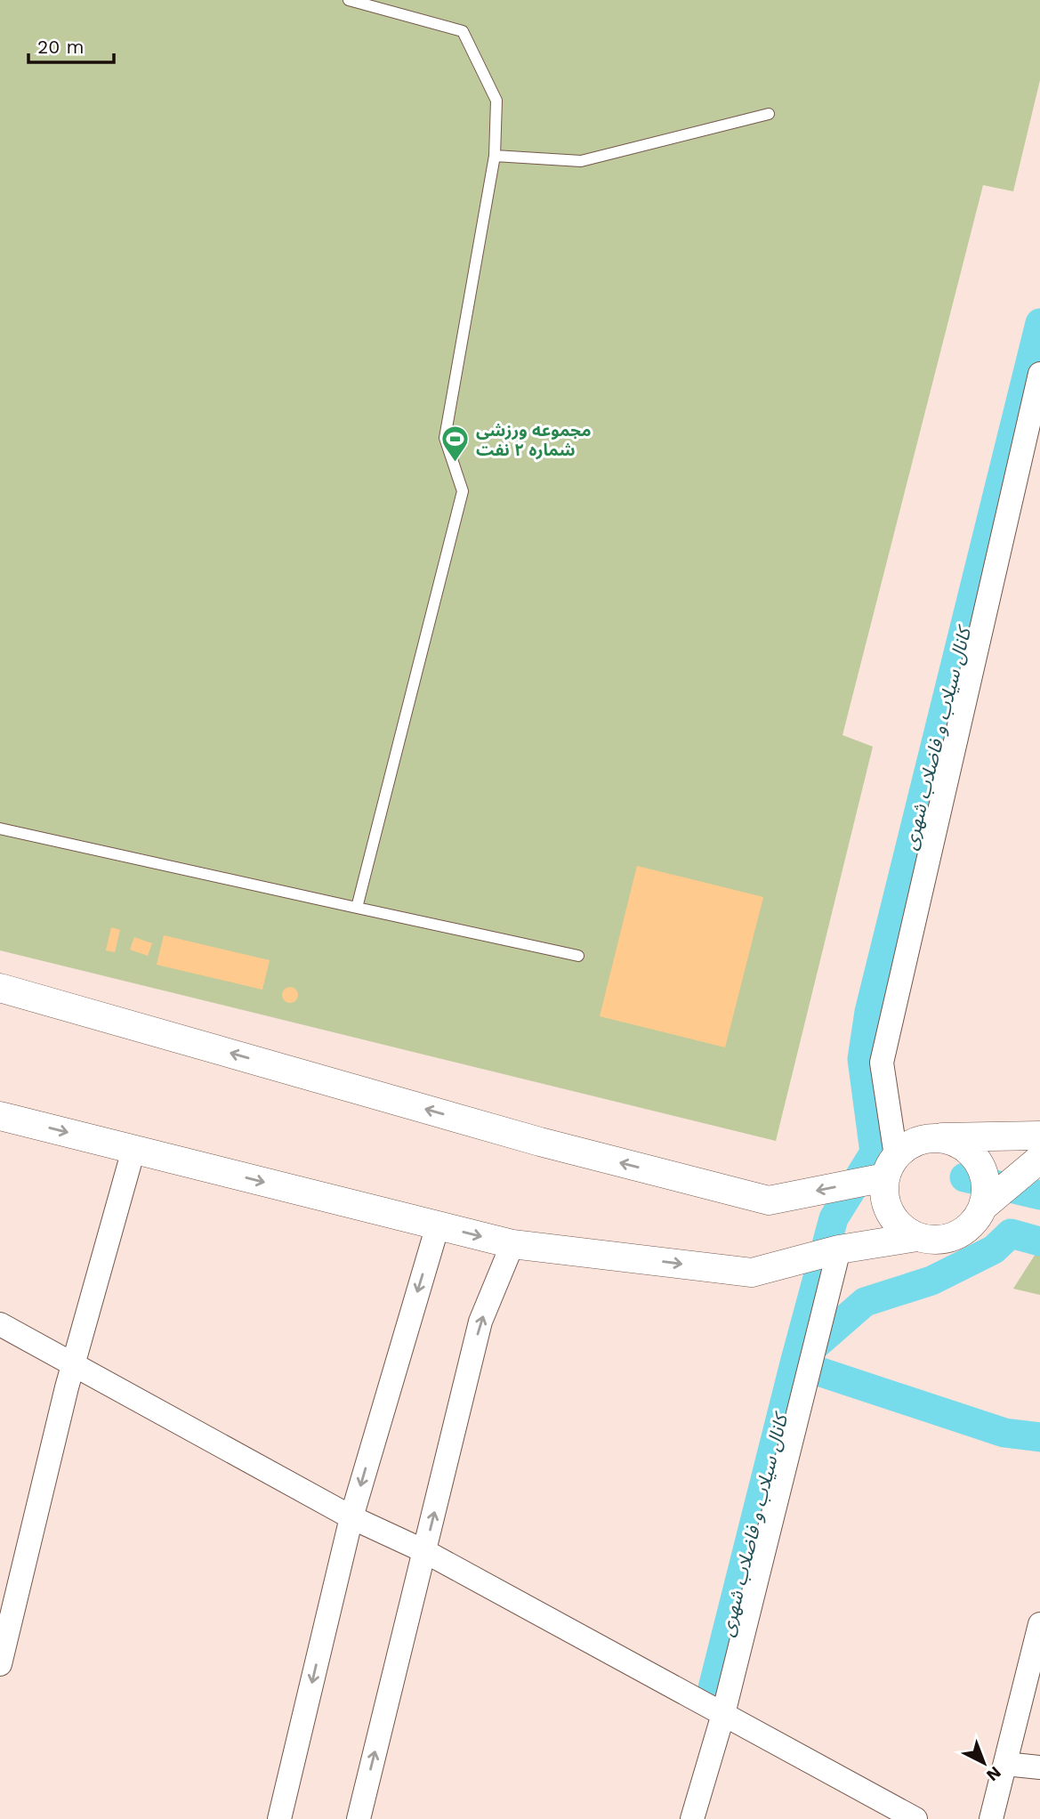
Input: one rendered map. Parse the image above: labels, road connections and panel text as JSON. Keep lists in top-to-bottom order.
{
  "water": ["کانال سیلاب و فاضلاب شهری"],
  "places": {
    "sports": ["مجموعه ورزشی شماره ۲ نفت"]
  },
  "scale_bar": "20 m",
  "north": "bottom right"
}
